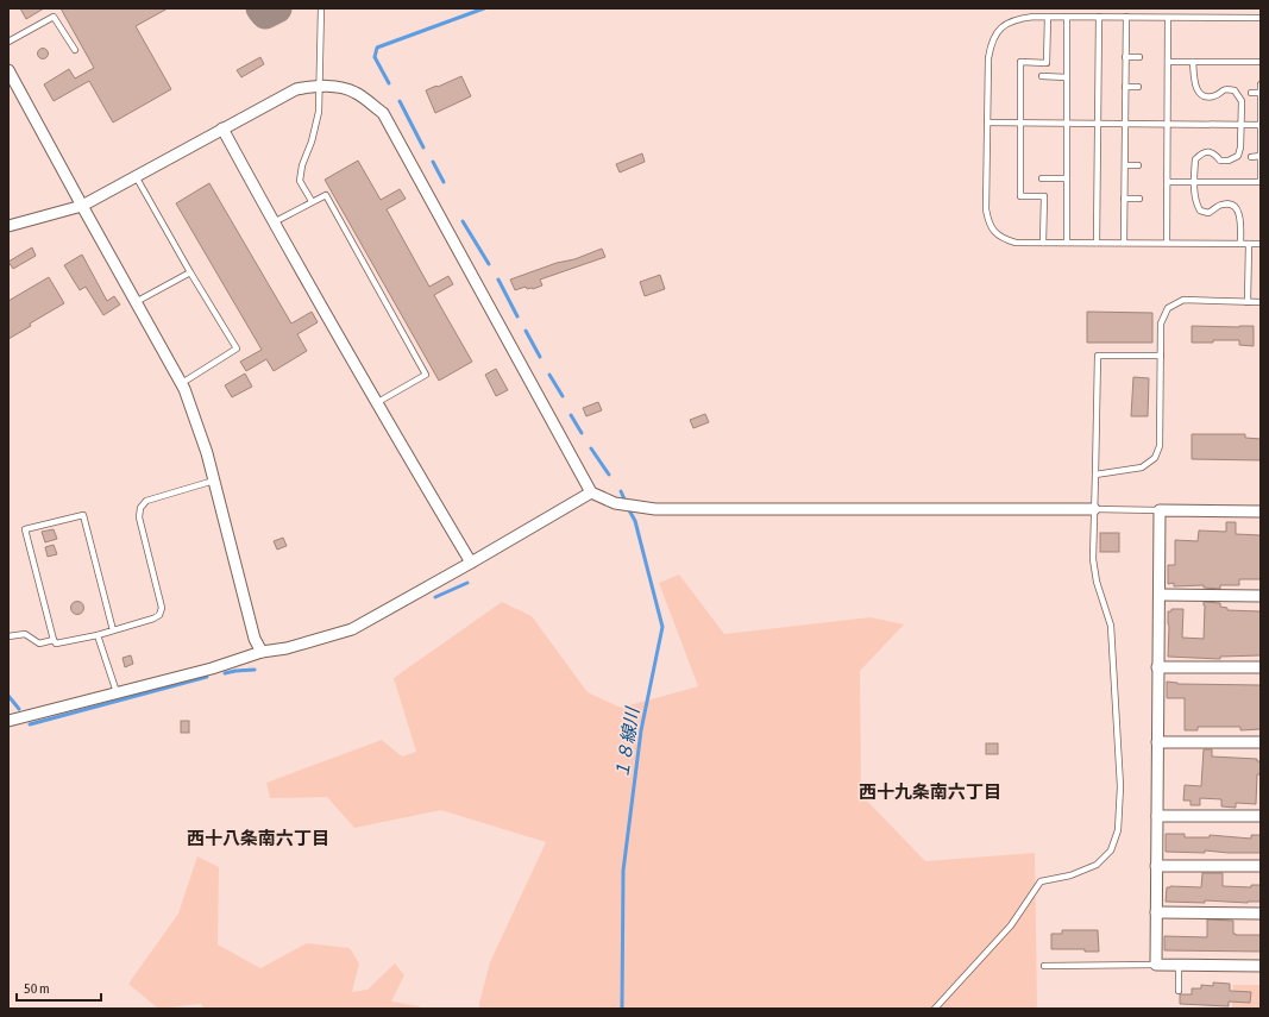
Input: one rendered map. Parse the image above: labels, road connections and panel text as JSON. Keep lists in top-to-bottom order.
{
  "districts": ["西十九条南六丁目", "西十八条南六丁目"],
  "water": ["１８線川"],
  "scale_bar": "50 m"
}
